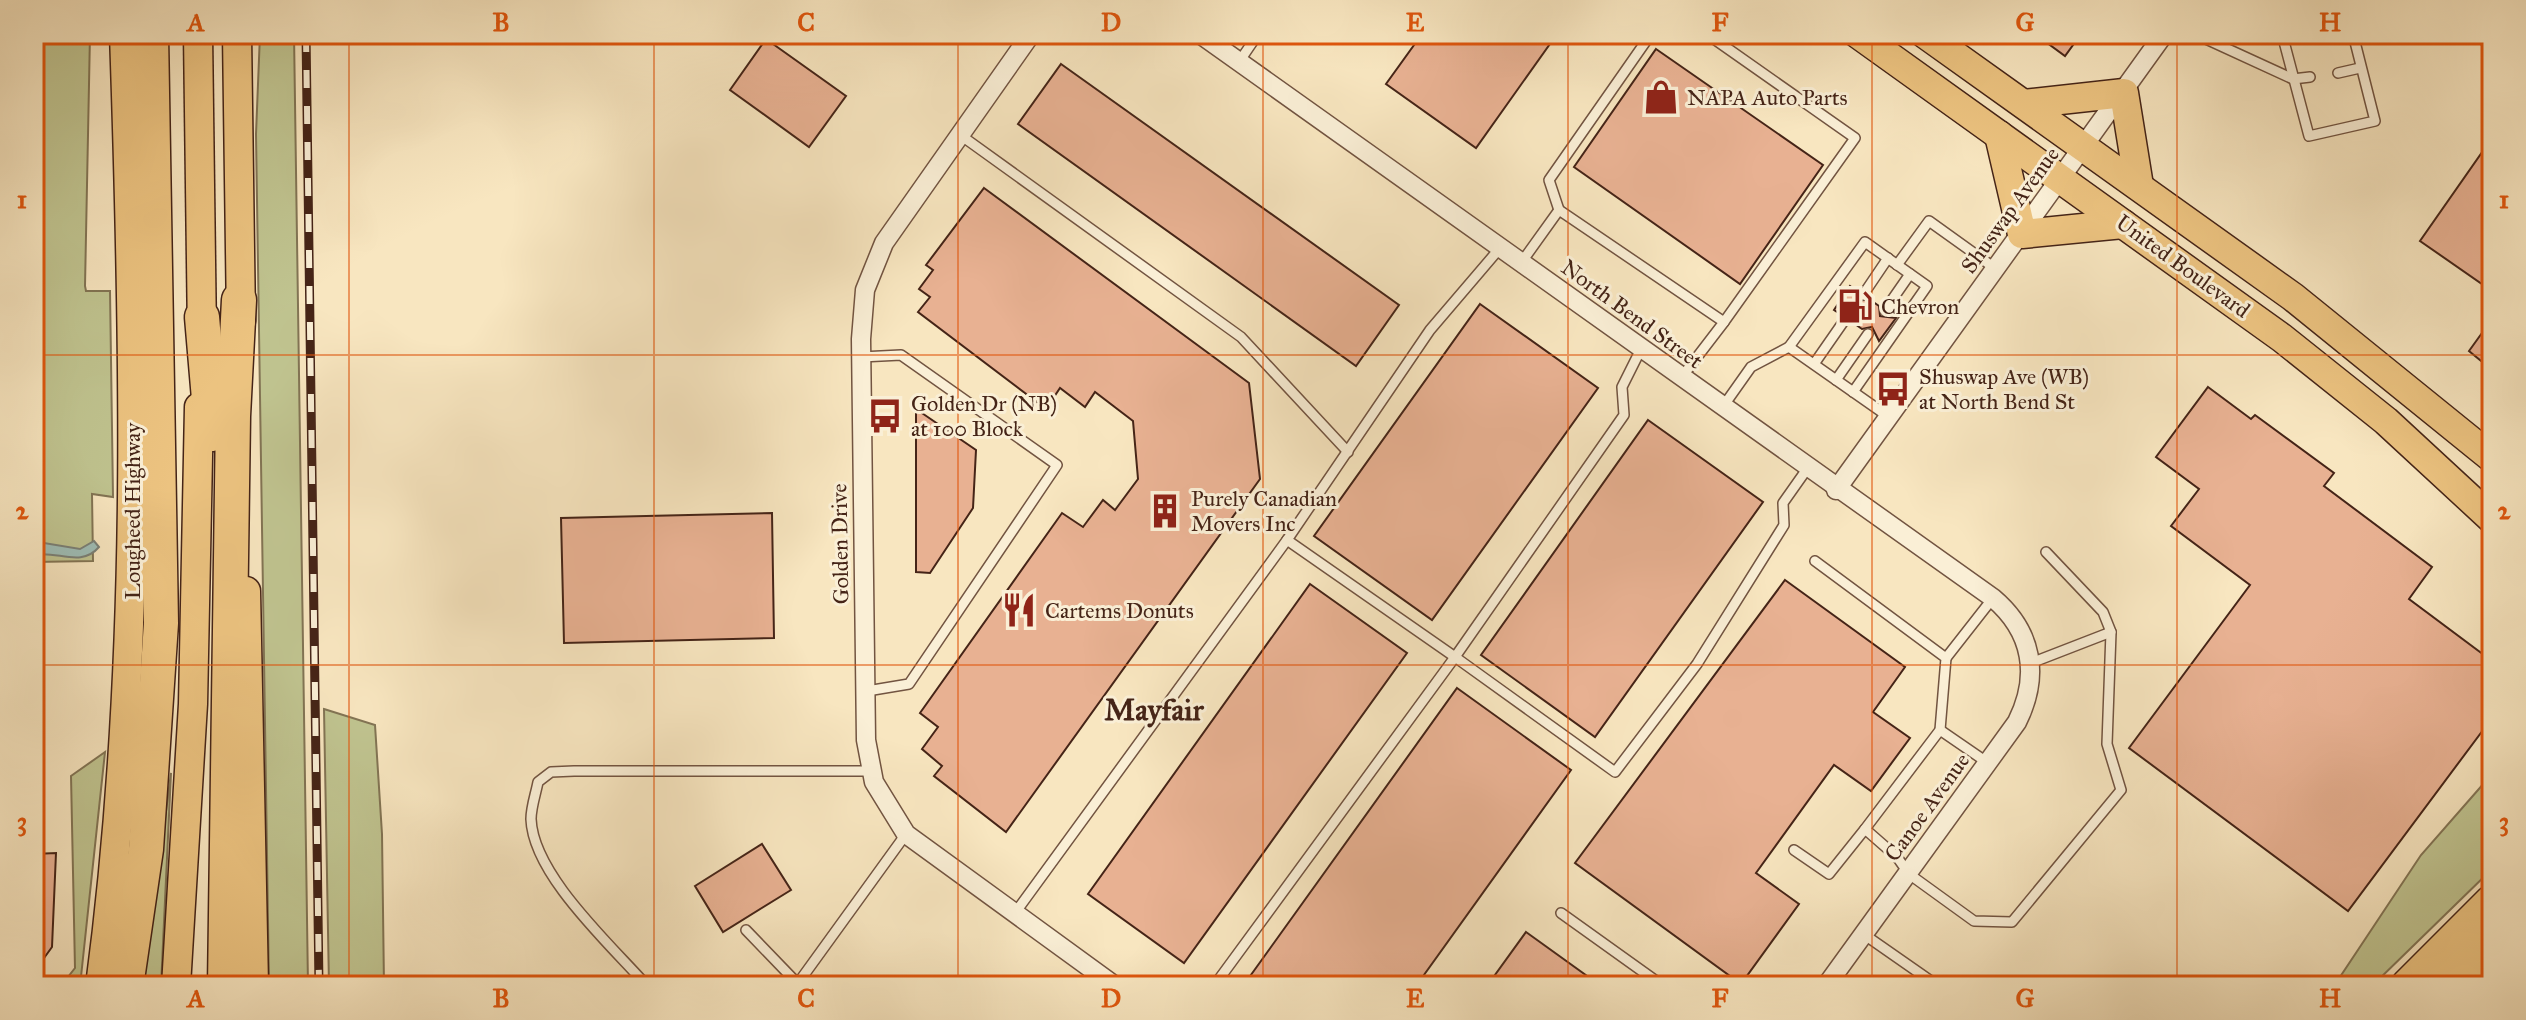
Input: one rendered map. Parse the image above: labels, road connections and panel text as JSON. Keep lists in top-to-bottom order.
{
  "streets": {
    "main road": ["United Boulevard", "Lougheed Highway"],
    "street": [
      "Shuswap Avenue",
      "North Bend Street",
      "Golden Drive",
      "Canoe Avenue"
    ]
  },
  "crossings": [
    ["Shuswap Avenue", "United Boulevard"],
    ["Shuswap Avenue", "North Bend Street"],
    ["North Bend Street", "Canoe Avenue"]
  ],
  "districts": ["Mayfair"],
  "places": {
    "shop": ["NAPA Auto Parts"],
    "fuel station": ["Chevron"],
    "bus stop": ["Shuswap Ave (WB) at North Bend St", "Golden Dr (NB) at 100 Block"],
    "building": ["Purely Canadian Movers Inc"],
    "restaurant": ["Cartems Donuts"]
  },
  "grid": {
    "columns": [
      "A",
      "B",
      "C",
      "D",
      "E",
      "F",
      "G",
      "H"
    ],
    "rows": ["1", "2", "3"]
  }
}
